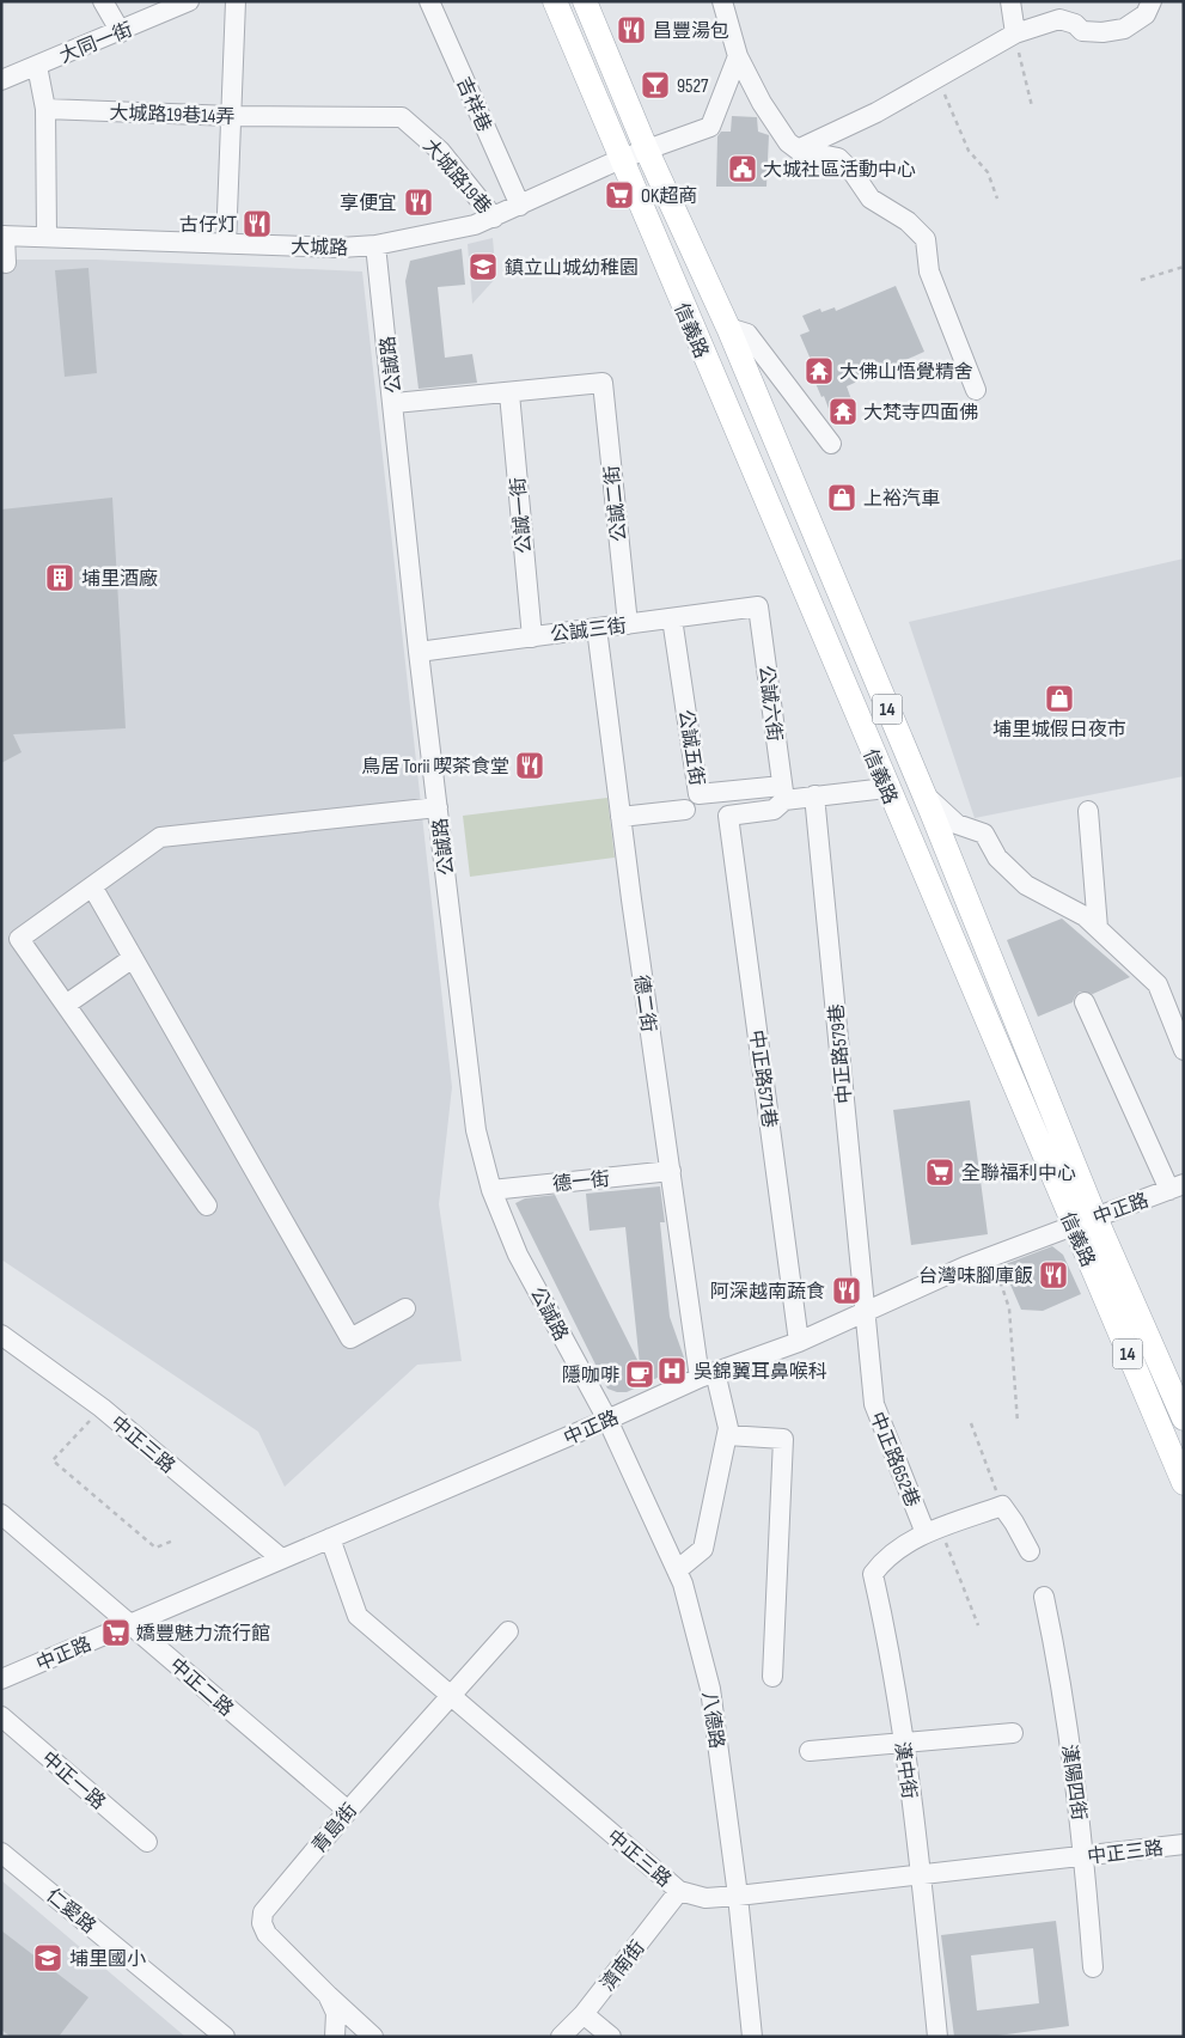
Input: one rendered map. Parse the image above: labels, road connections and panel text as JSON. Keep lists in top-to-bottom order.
{
  "streets": {
    "main road": ["信義路", "14"],
    "street": [
      "大同一街",
      "吉祥巷",
      "大城路19巷14弄",
      "大城路19巷",
      "大城路",
      "公誠路",
      "公誠二街",
      "公誠一街",
      "公誠三街",
      "公誠六街",
      "公誠五街",
      "德二街",
      "中正路579巷",
      "中正路571巷",
      "德一街",
      "中正路",
      "中正三路",
      "中正路652巷",
      "中正二路",
      "八德路",
      "漢中街",
      "中正一路",
      "漢陽四街",
      "青島街",
      "仁愛路",
      "濟南街"
    ]
  },
  "crossings": [
    ["吉祥巷", "大城路"],
    ["大城路19巷14弄", "大城路19巷"],
    ["大城路19巷", "大城路"],
    ["大城路", "信義路"],
    ["大城路", "公誠路"],
    ["信義路", "中正路"],
    ["公誠路", "公誠三街"],
    ["公誠路", "德一街"],
    ["公誠路", "中正路"],
    ["公誠路", "八德路"],
    ["公誠二街", "公誠一街"],
    ["公誠二街", "公誠三街"],
    ["公誠一街", "公誠三街"],
    ["公誠三街", "公誠六街"],
    ["公誠三街", "公誠五街"],
    ["公誠三街", "德二街"],
    ["公誠六街", "公誠五街"],
    ["公誠六街", "中正路571巷"],
    ["公誠五街", "中正路571巷"],
    ["德二街", "德一街"],
    ["德二街", "中正路"],
    ["德二街", "八德路"],
    ["中正路579巷", "中正路"],
    ["中正路579巷", "中正路652巷"],
    ["中正路571巷", "中正路"],
    ["中正路", "中正三路"],
    ["中正路", "中正路652巷"],
    ["中正路", "中正二路"],
    ["中正路", "八德路"],
    ["中正三路", "八德路"],
    ["中正三路", "漢中街"],
    ["中正三路", "漢陽四街"],
    ["中正三路", "青島街"],
    ["中正三路", "濟南街"],
    ["中正路652巷", "漢中街"],
    ["中正二路", "青島街"]
  ],
  "places": {
    "restaurant": [
      "昌豐湯包",
      "享便宜",
      "古仔灯",
      "鳥居 Torii 喫茶食堂",
      "台灣味腳庫飯",
      "阿深越南蔬食"
    ],
    "bar": ["9527"],
    "public building": ["大城社區活動中心"],
    "supermarket": ["OK超商", "全聯福利中心", "嬌豐魅力流行館"],
    "school or university": ["鎮立山城幼稚園", "埔里國小"],
    "temple": ["大佛山悟覺精舍", "大梵寺四面佛"],
    "shop": ["上裕汽車", "埔里城假日夜市"],
    "building": ["埔里酒廠"],
    "hospital": ["吳錦翼耳鼻喉科"],
    "cafe": ["隱咖啡"]
  }
}
